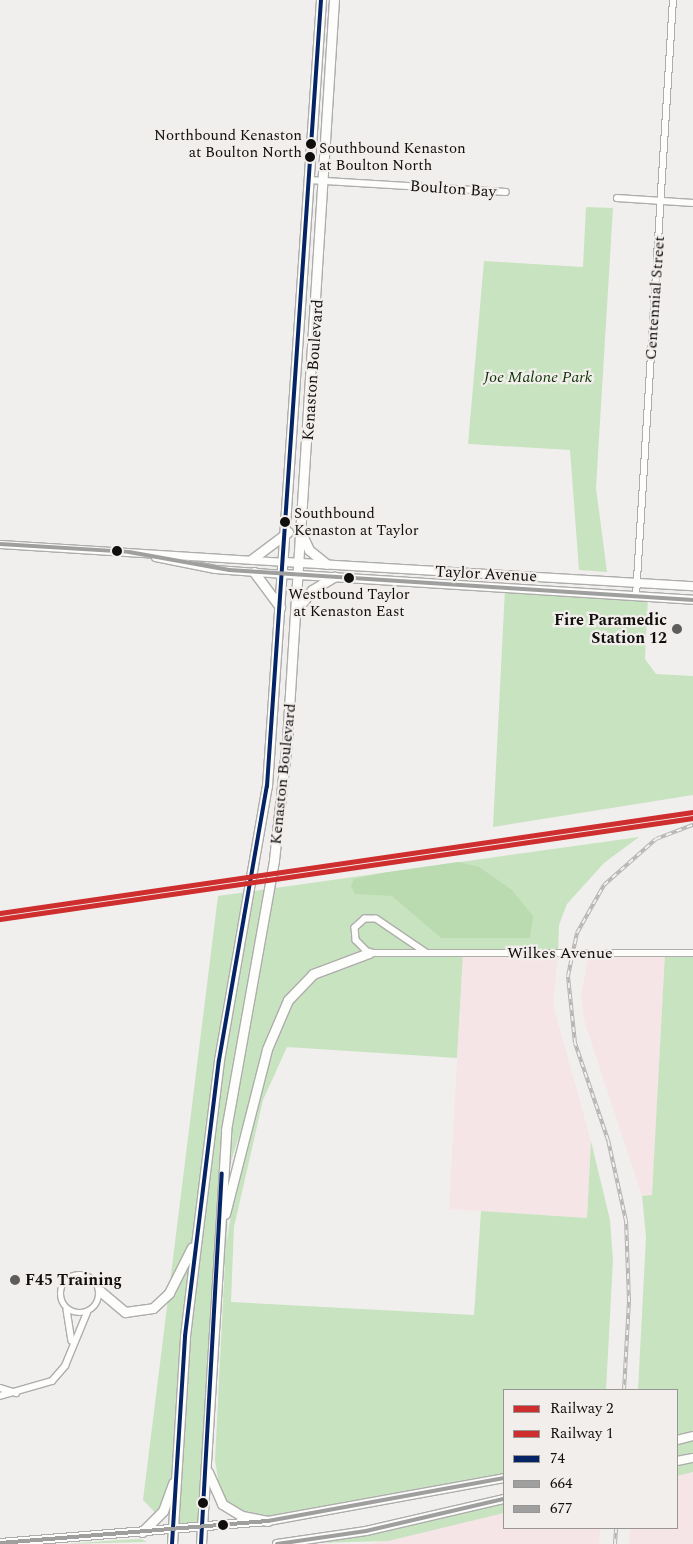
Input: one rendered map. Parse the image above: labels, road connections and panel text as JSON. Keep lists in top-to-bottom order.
{
  "streets": {
    "main road": ["Kenaston Boulevard", "Taylor Avenue"],
    "street": ["Boulton Bay", "Centennial Street", "Wilkes Avenue"]
  },
  "crossings": [
    ["Boulton Bay", "Kenaston Boulevard"],
    ["Centennial Street", "Taylor Avenue"],
    ["Kenaston Boulevard", "Taylor Avenue"]
  ],
  "parks": ["Joe Malone Park"],
  "places": [
    "Northbound Kenaston at Boulton North",
    "Southbound Kenaston at Boulton North",
    "Southbound Kenaston at Taylor",
    "Westbound Taylor at Kenaston East",
    "Fire Paramedic Station 12",
    "F45 Training"
  ],
  "lines": [
    "transit line 74",
    "transit line 664",
    "rail line 1",
    "rail line 2",
    "transit line 677"
  ],
  "legend": [
    "Railway 2",
    "Railway 1",
    "74",
    "664",
    "677"
  ]
}
